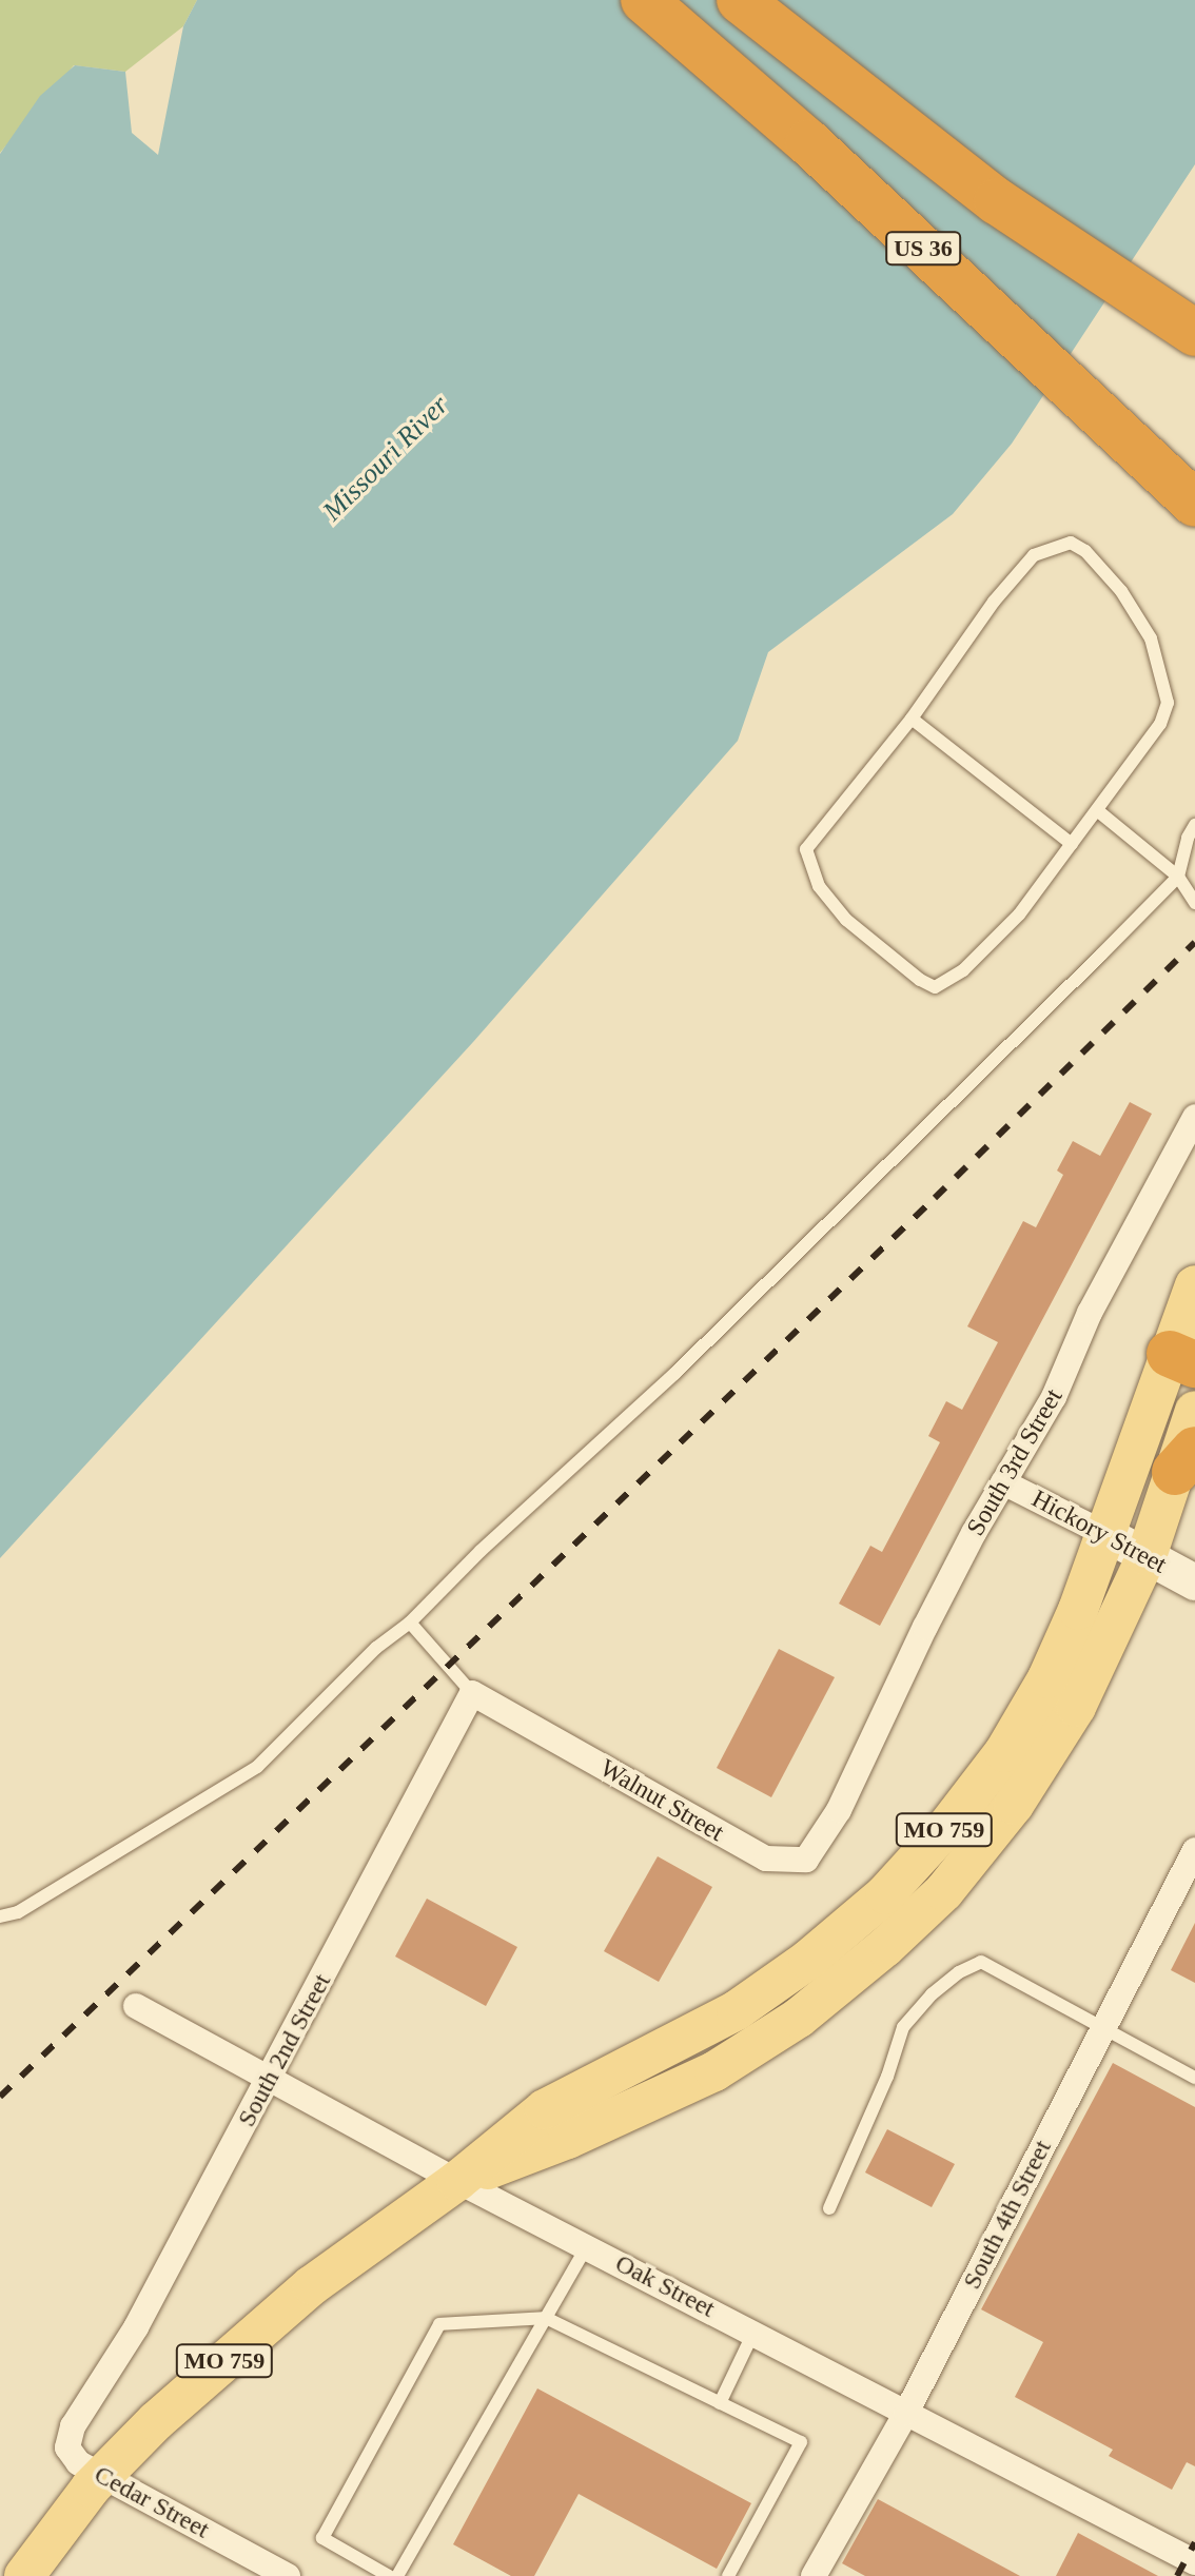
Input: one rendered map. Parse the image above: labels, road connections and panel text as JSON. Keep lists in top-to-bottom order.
{
  "streets": {
    "highway": ["US 36"],
    "main road": ["MO 759"],
    "street": [
      "South 3rd Street",
      "Hickory Street",
      "Walnut Street",
      "South 2nd Street",
      "South 4th Street",
      "Oak Street",
      "Cedar Street"
    ]
  },
  "crossings": [
    ["South 3rd Street", "Hickory Street"],
    ["South 3rd Street", "Walnut Street"],
    ["Hickory Street", "MO 759"],
    ["Walnut Street", "South 2nd Street"],
    ["MO 759", "Oak Street"],
    ["MO 759", "Cedar Street"],
    ["South 2nd Street", "Oak Street"],
    ["South 2nd Street", "Cedar Street"],
    ["South 4th Street", "Oak Street"]
  ],
  "water": ["Missouri River"]
}
